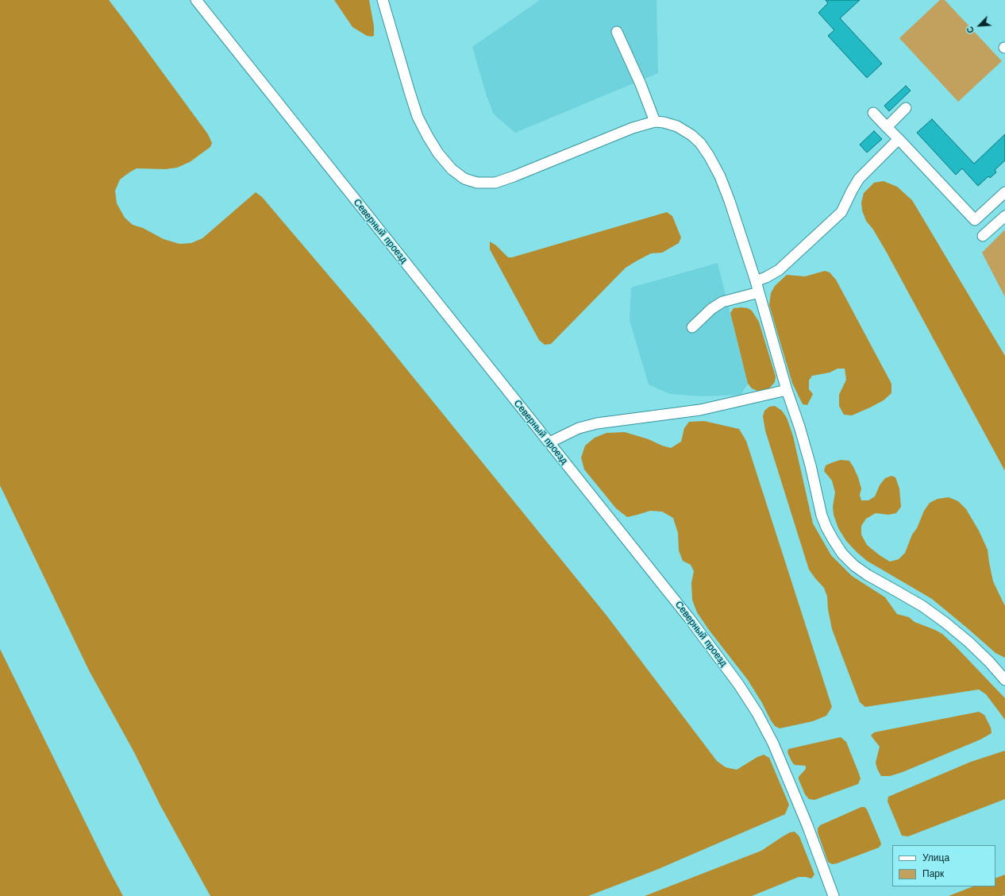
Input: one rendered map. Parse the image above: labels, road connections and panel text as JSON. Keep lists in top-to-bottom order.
{
  "streets": {
    "street": ["Северный проезд"]
  },
  "legend": ["Улица", "Парк"],
  "north": "bottom left"
}
